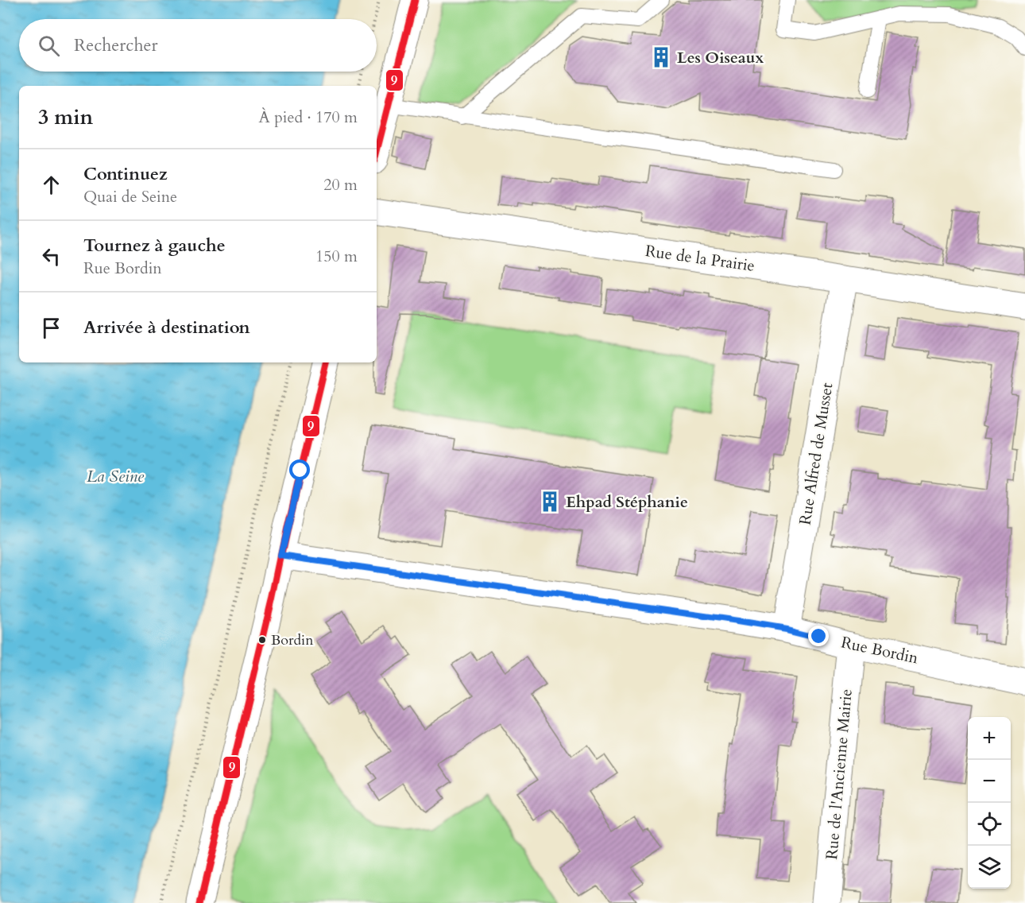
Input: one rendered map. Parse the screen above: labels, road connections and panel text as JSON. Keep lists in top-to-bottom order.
{
  "streets": {
    "street": [
      "Rue de la Prairie",
      "Rue Alfred de Musset",
      "Rue Bordin",
      "Rue de l'Ancienne Mairie"
    ]
  },
  "crossings": [
    ["Rue de la Prairie", "Rue Alfred de Musset"],
    ["Rue Alfred de Musset", "Rue Bordin"],
    ["Rue Bordin", "Rue de l'Ancienne Mairie"]
  ],
  "water": ["La Seine"],
  "places": {
    "building": ["Les Oiseaux", "Ehpad Stéphanie"],
    "other": ["Bordin"]
  },
  "lines": ["transit line 9"],
  "page": {
    "search": "Rechercher",
    "heading": ["3 min", "À pied · 170 m"],
    "list": [
      ["Continuez", "Quai de Seine", "20 m"],
      ["Tournez à gauche", "Rue Bordin", "150 m"],
      "Arrivée à destination"
    ],
    "map_buttons": ["+", "−"]
  }
}
